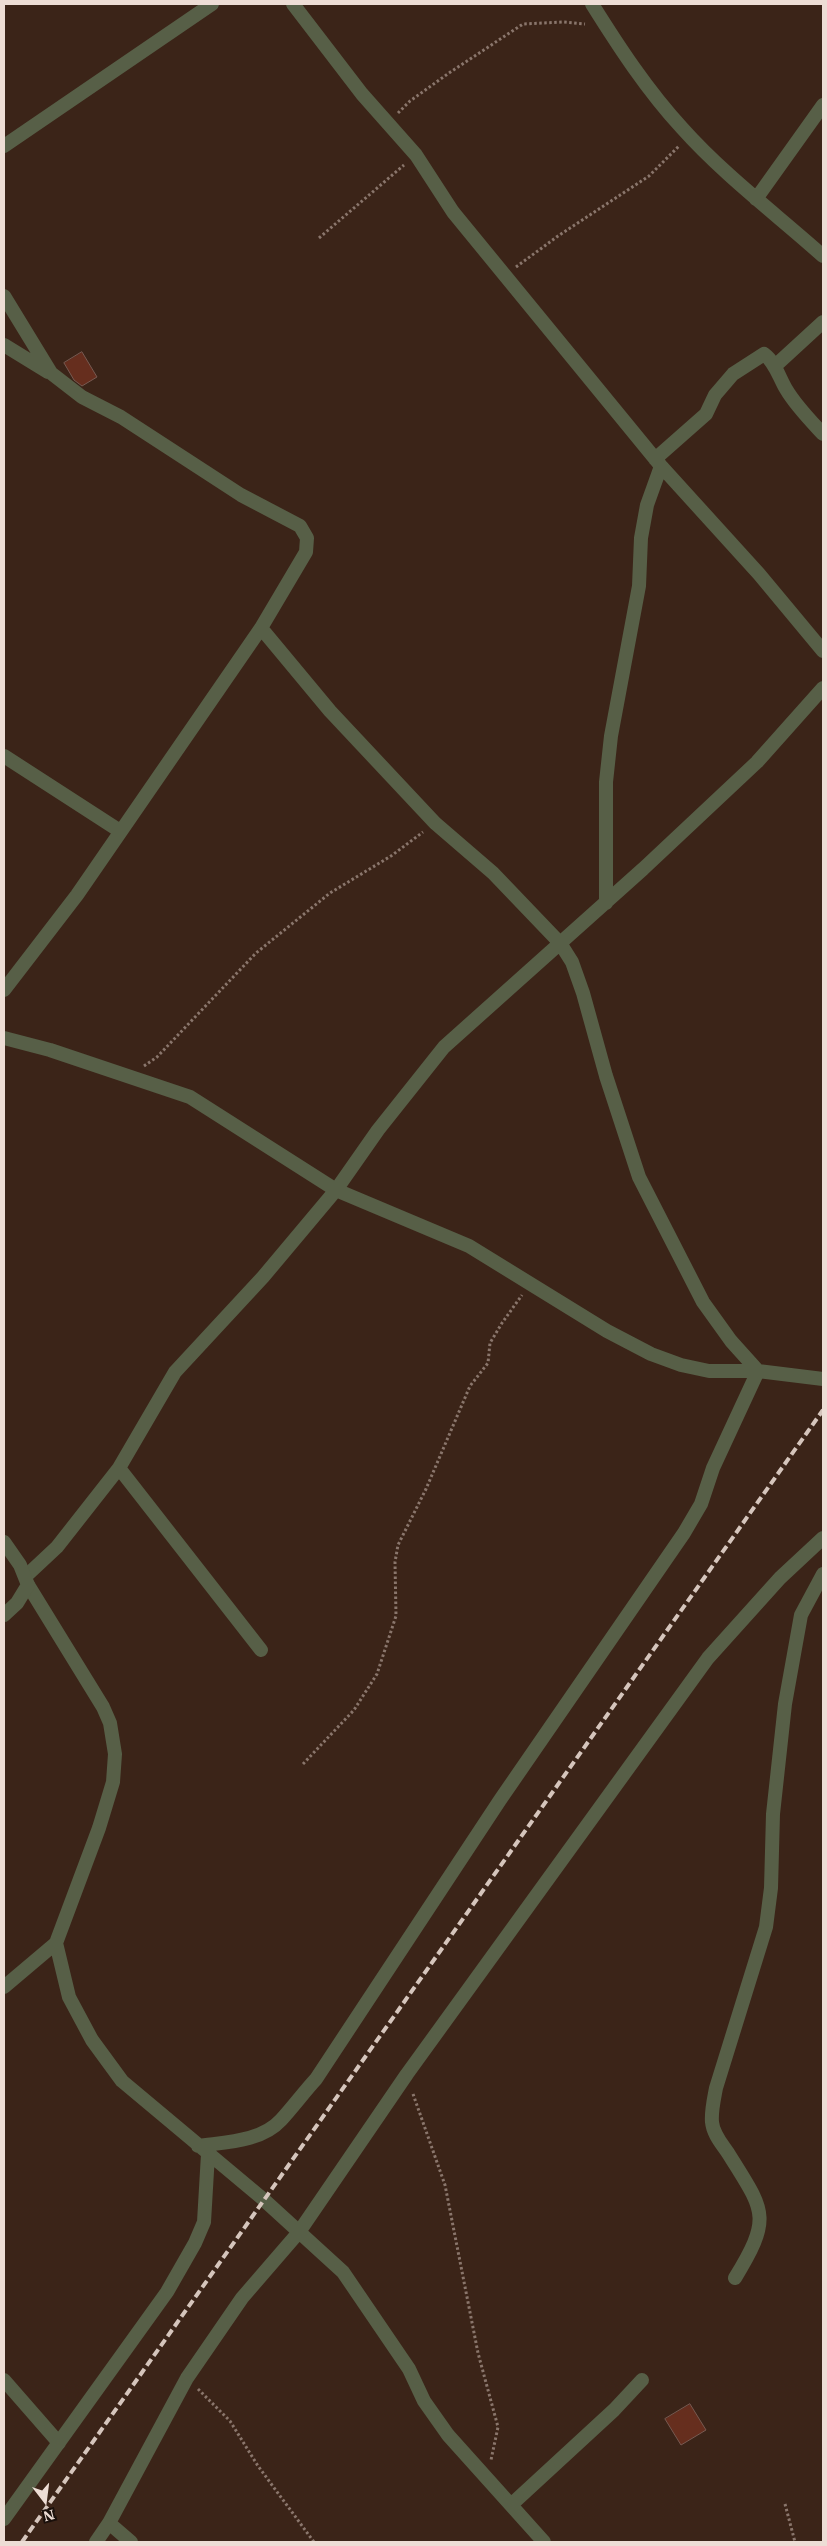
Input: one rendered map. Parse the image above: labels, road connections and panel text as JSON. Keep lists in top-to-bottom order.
{
  "north": "bottom"
}
